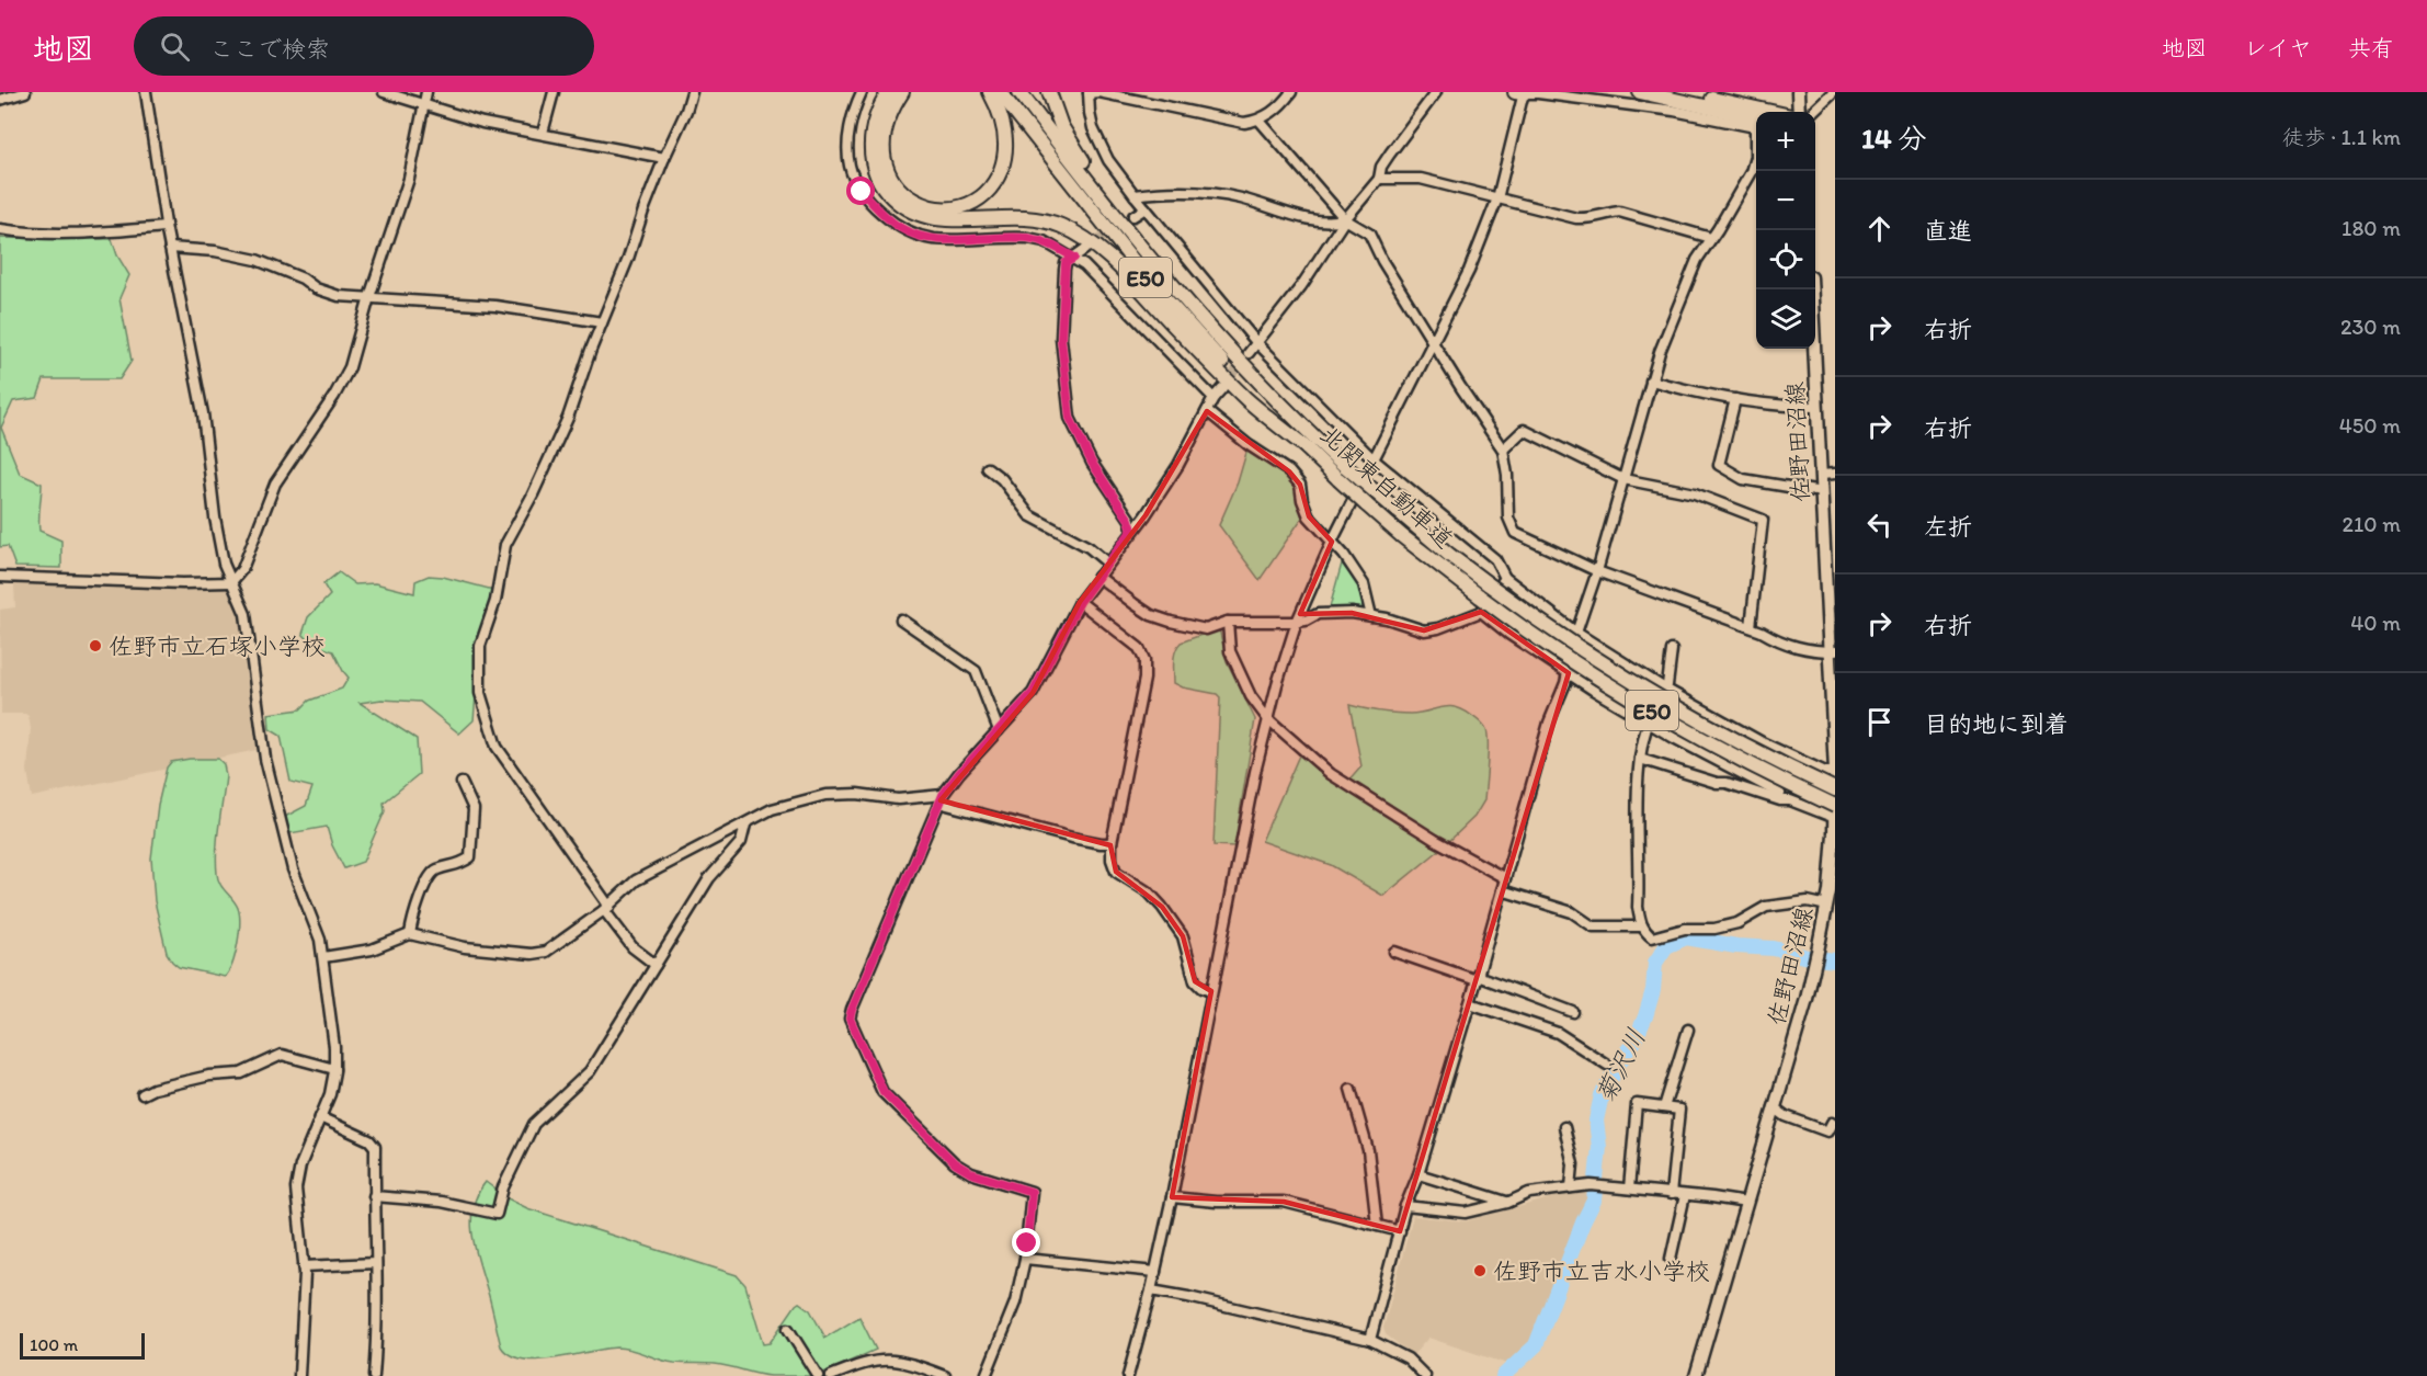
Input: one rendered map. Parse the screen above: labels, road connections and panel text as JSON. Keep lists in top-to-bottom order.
{
  "streets": {
    "highway": ["E50", "北関東自動車道"],
    "main road": ["佐野田沼線"]
  },
  "water": ["菊沢川"],
  "places": ["佐野市立石塚小学校", "佐野市立吉水小学校"],
  "scale_bar": "100 m",
  "page": {
    "header": "地図",
    "search": "ここで検索",
    "nav": ["地図", "レイヤ", "共有"],
    "heading": ["14 分", "徒歩 · 1.1 km"],
    "map_buttons": ["+", "−"],
    "list": [
      ["直進", "180 m"],
      ["右折", "230 m"],
      ["右折", "450 m"],
      ["左折", "210 m"],
      ["右折", "40 m"],
      "目的地に到着"
    ],
    "scale": "100 m"
  }
}
